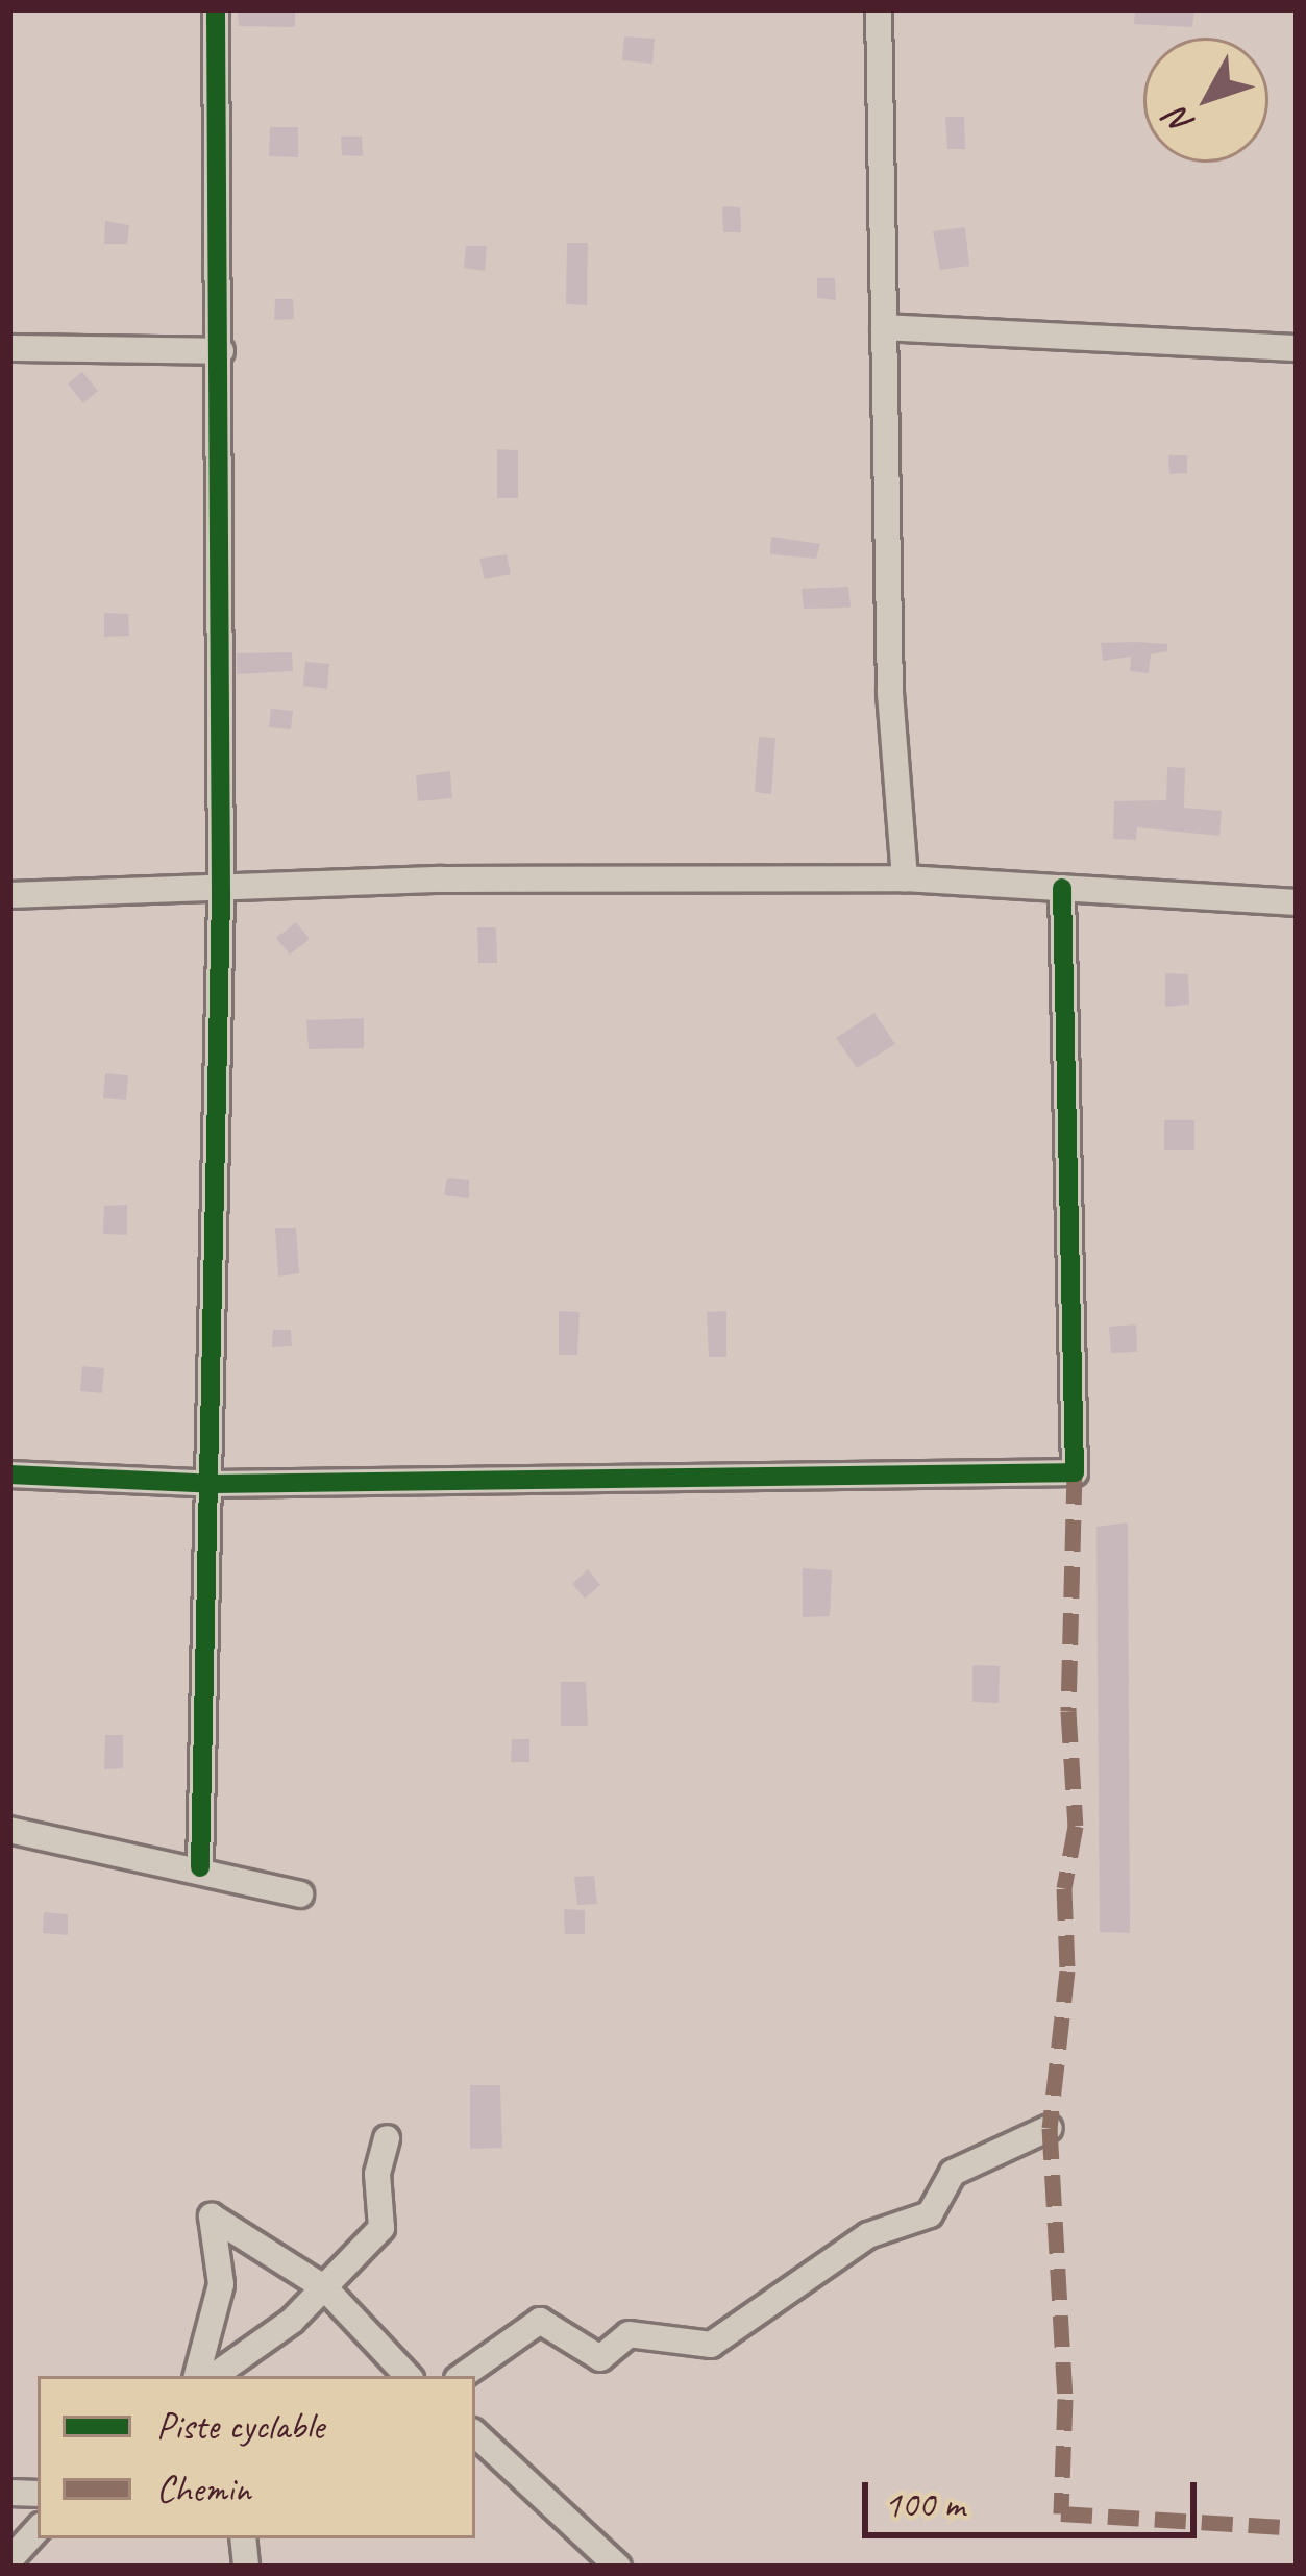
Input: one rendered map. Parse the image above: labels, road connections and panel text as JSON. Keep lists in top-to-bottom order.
{
  "legend": ["Piste cyclable", "Chemin"],
  "scale_bar": "100 m",
  "north": "bottom left"
}
